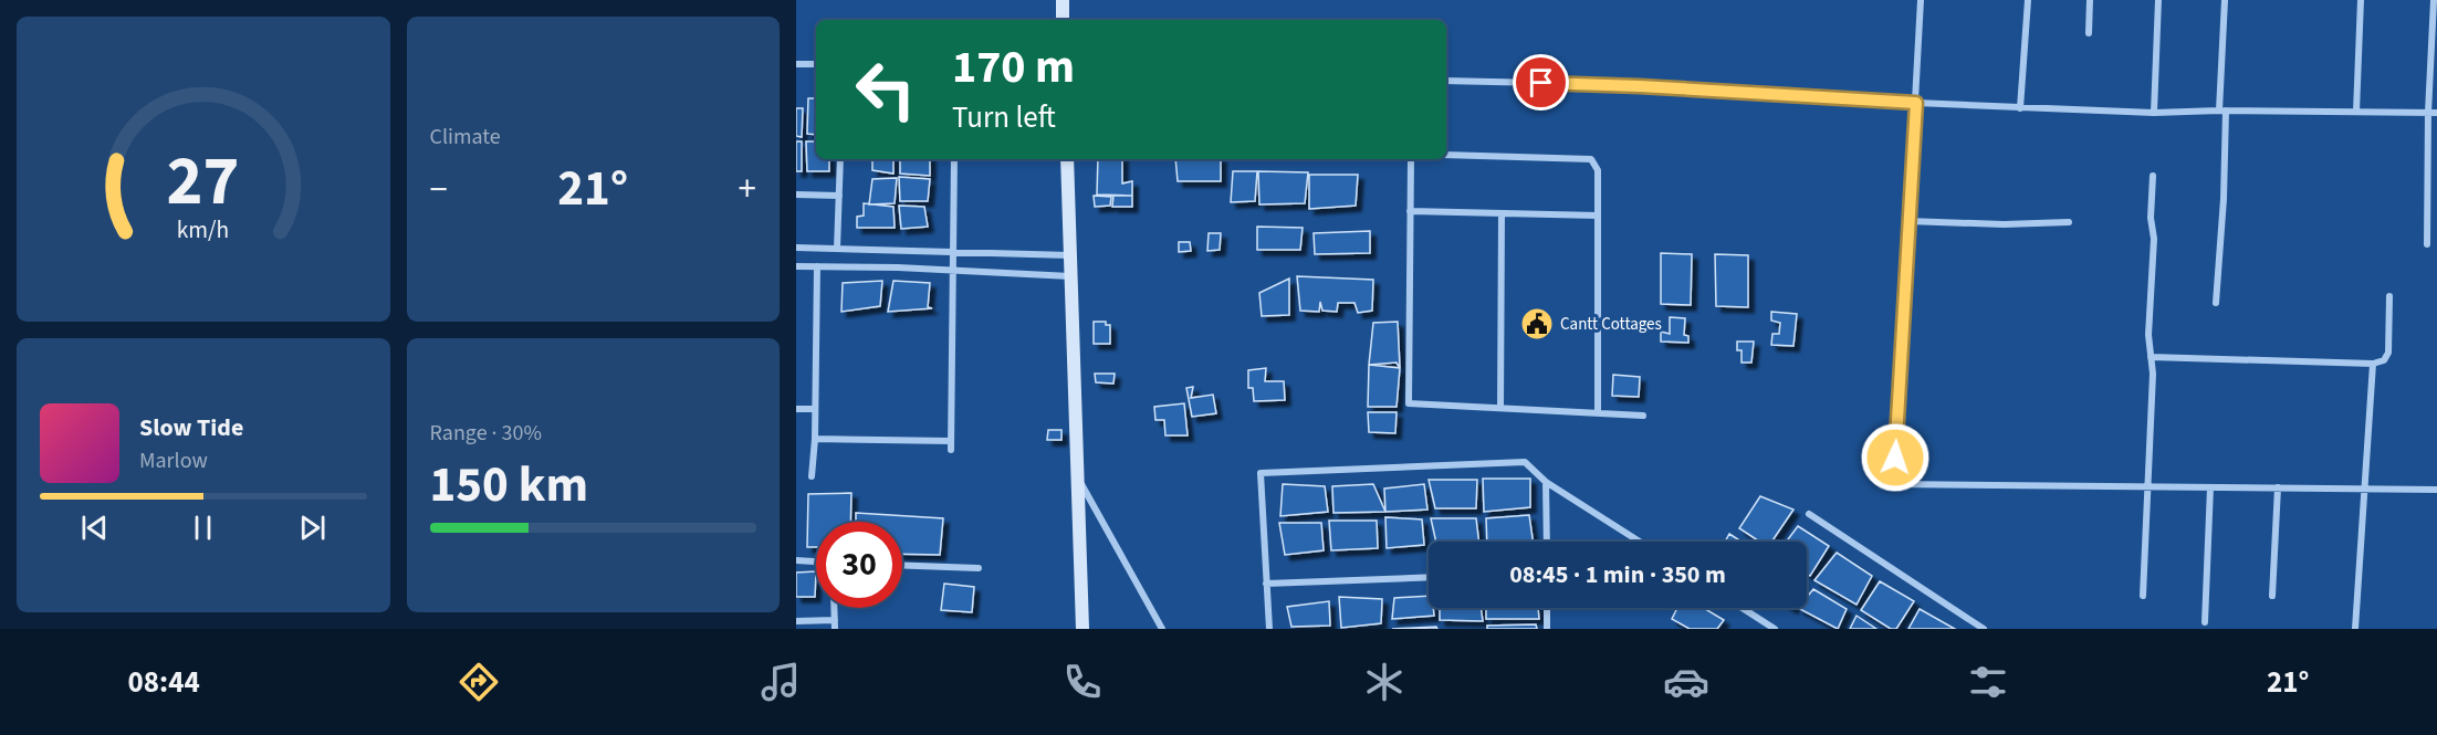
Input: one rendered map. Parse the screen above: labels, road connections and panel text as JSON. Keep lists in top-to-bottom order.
{
  "places": {
    "public building": ["Cantt Cottages"]
  },
  "page": {
    "tile": [
      "Climate",
      ["Range · 30%", "150 km"]
    ],
    "turn": ["170 m", "Turn left"],
    "heat": ["−", "21°", "+"],
    "song": ["Slow Tide", "Marlow"],
    "limit": "30",
    "trip": "08:45 · 1 min · 350 m",
    "tabs": ["08:44", "21°"],
    "gauge": ["27", "km/h"]
  }
}
